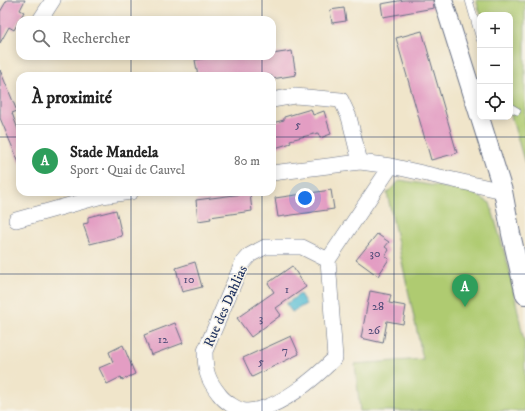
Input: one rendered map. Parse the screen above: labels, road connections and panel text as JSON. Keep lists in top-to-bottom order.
{
  "streets": {
    "street": ["Rue des Dahlias"]
  },
  "house_numbers": [
    "5",
    "30",
    "10",
    "1",
    "28",
    "3",
    "26",
    "12",
    "7",
    "5"
  ],
  "page": {
    "map_buttons": ["+", "−"],
    "search": "Rechercher",
    "heading": "À proximité",
    "list": [
      {
        "mark": "A",
        "name": "Stade Mandela",
        "note": "Sport · Quai de Cauvel",
        "value": "80 m"
      }
    ],
    "pins": "A"
  }
}
